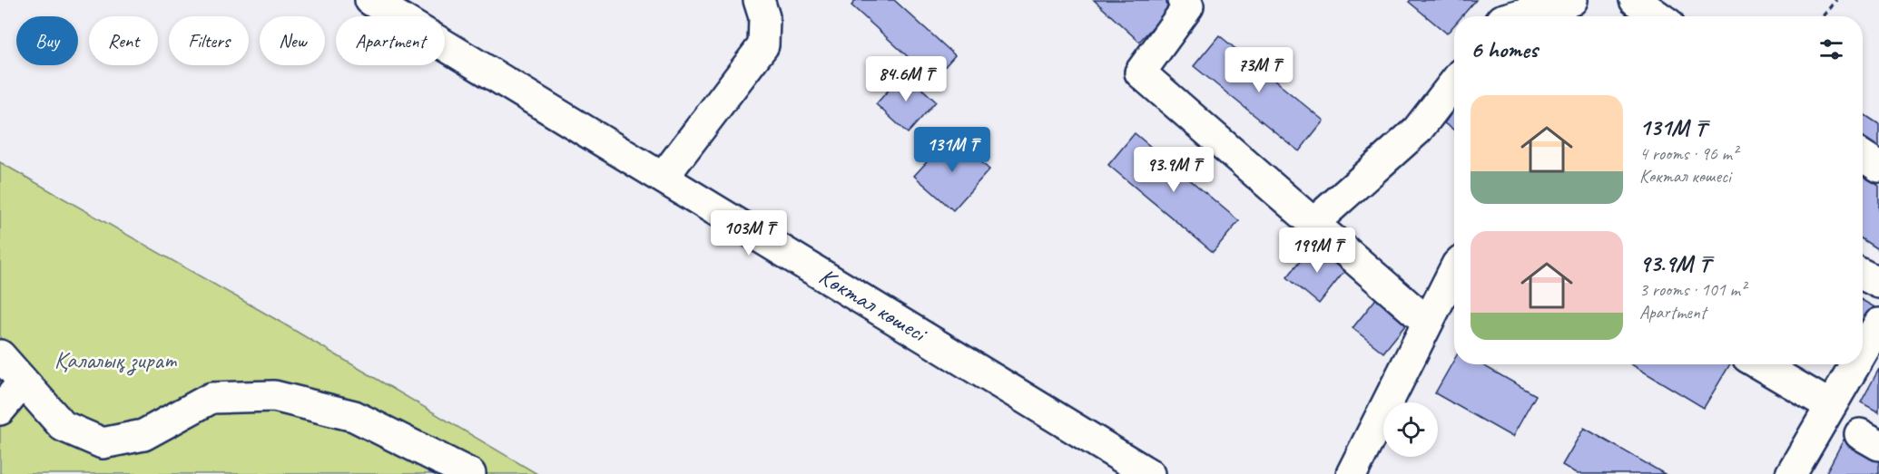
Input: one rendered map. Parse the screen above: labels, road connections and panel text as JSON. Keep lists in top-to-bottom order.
{
  "streets": {
    "street": ["Көктал көшесі"]
  },
  "parks": ["Қалалық зират"],
  "page": {
    "chip": [
      "Buy",
      "Rent",
      "Filters",
      "New",
      "Apartment"
    ],
    "heading": "6 homes",
    "price": [
      "73M ₸",
      "84.6M ₸",
      "131M ₸",
      "93.9M ₸",
      "103M ₸",
      "199M ₸"
    ],
    "list": [
      {
        "name": "131M ₸",
        "note": "4 rooms · 96 m² · Көктал көшесі"
      },
      {
        "name": "93.9M ₸",
        "note": "3 rooms · 101 m² · Apartment"
      }
    ]
  }
}
